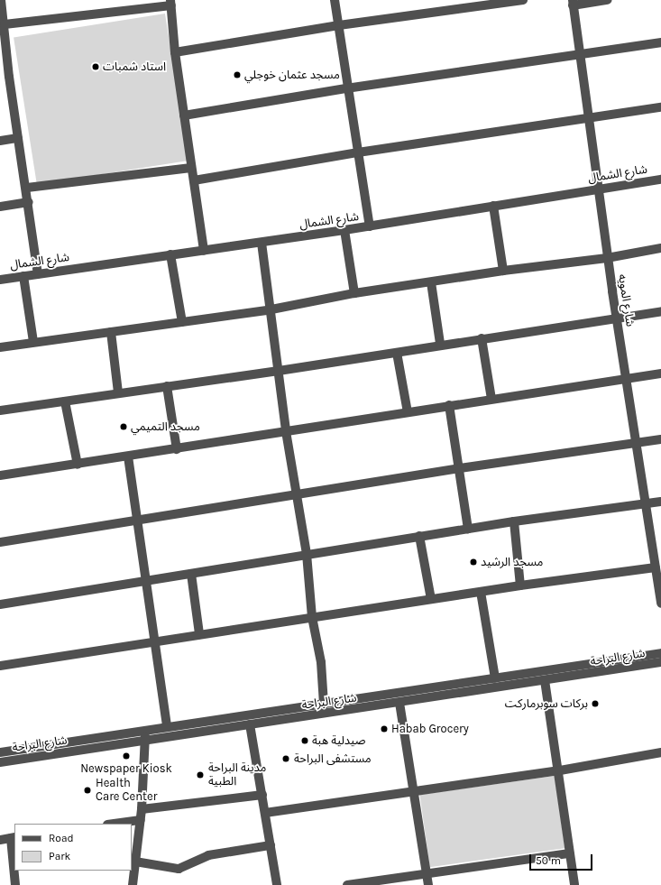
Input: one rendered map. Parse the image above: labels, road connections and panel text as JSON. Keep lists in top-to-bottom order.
{
  "streets": {
    "street": ["شارع الشمال", "شارع المويه", "شارع البراحة"]
  },
  "crossings": [
    ["شارع الشمال", "شارع المويه"]
  ],
  "places": [
    "استاد شمبات",
    "مسجد عثمان خوجلي",
    "مسجد التميمي",
    "مسجد الرشيد",
    "بركات سوبرماركت",
    "Habab Grocery",
    "صيدلية هبة",
    "Newspaper Kiosk",
    "مستشفى البراحة",
    "مدينة البراحة الطبية",
    "Health Care Center"
  ],
  "legend": ["Road", "Park"],
  "scale_bar": "50 m"
}
